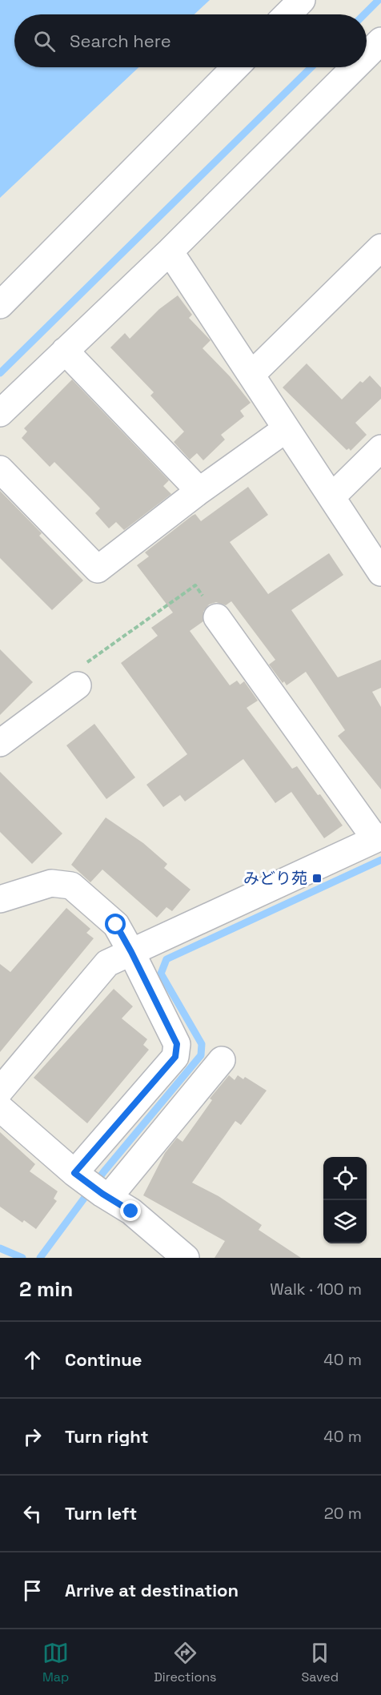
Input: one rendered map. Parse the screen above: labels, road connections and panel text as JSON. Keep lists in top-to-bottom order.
{
  "places": {
    "transit": ["みどり苑"]
  },
  "page": {
    "search": "Search here",
    "heading": ["2 min", "Walk · 100 m"],
    "list": [
      ["Continue", "40 m"],
      ["Turn right", "40 m"],
      ["Turn left", "20 m"],
      "Arrive at destination"
    ],
    "nav": ["Map", "Directions", "Saved"]
  }
}
